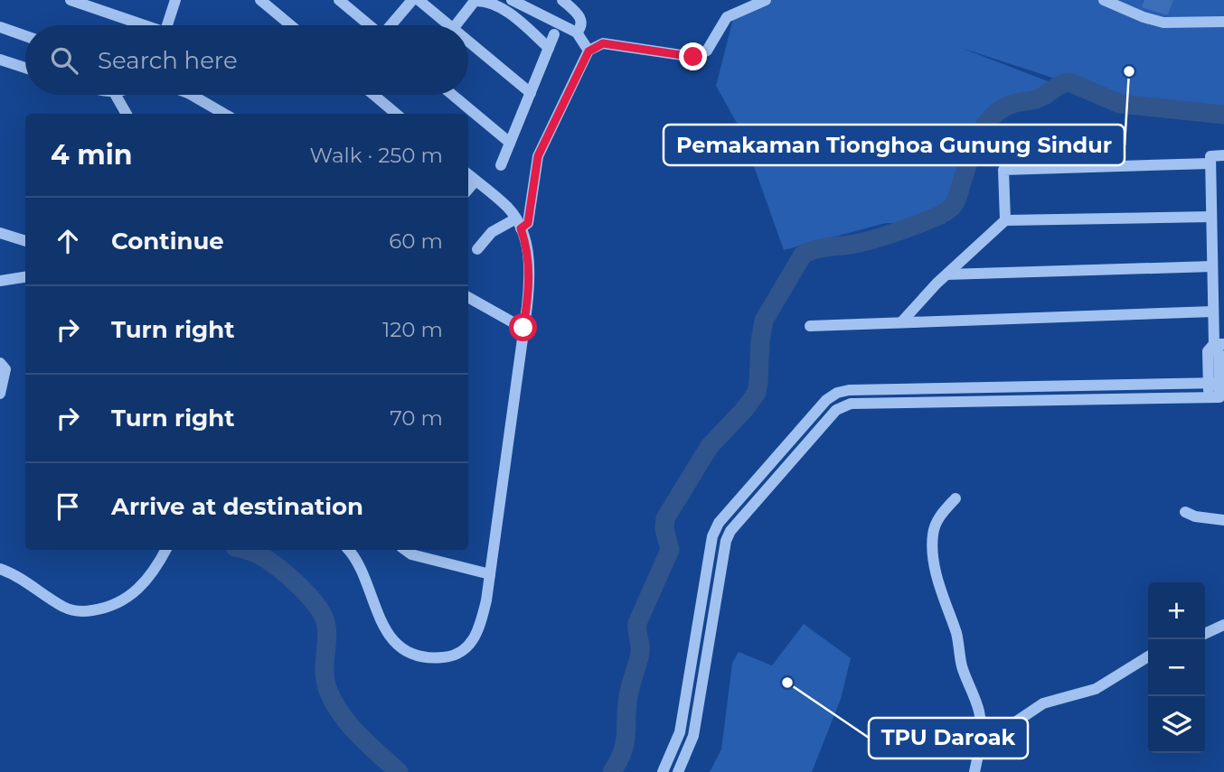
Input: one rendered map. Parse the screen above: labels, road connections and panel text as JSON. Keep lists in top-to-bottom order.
{
  "places": ["Pemakaman Tionghoa Gunung Sindur", "TPU Daroak"],
  "page": {
    "search": "Search here",
    "heading": ["4 min", "Walk · 250 m"],
    "list": [
      ["Continue", "60 m"],
      ["Turn right", "120 m"],
      ["Turn right", "70 m"],
      "Arrive at destination"
    ],
    "map_buttons": ["+", "−"]
  }
}
